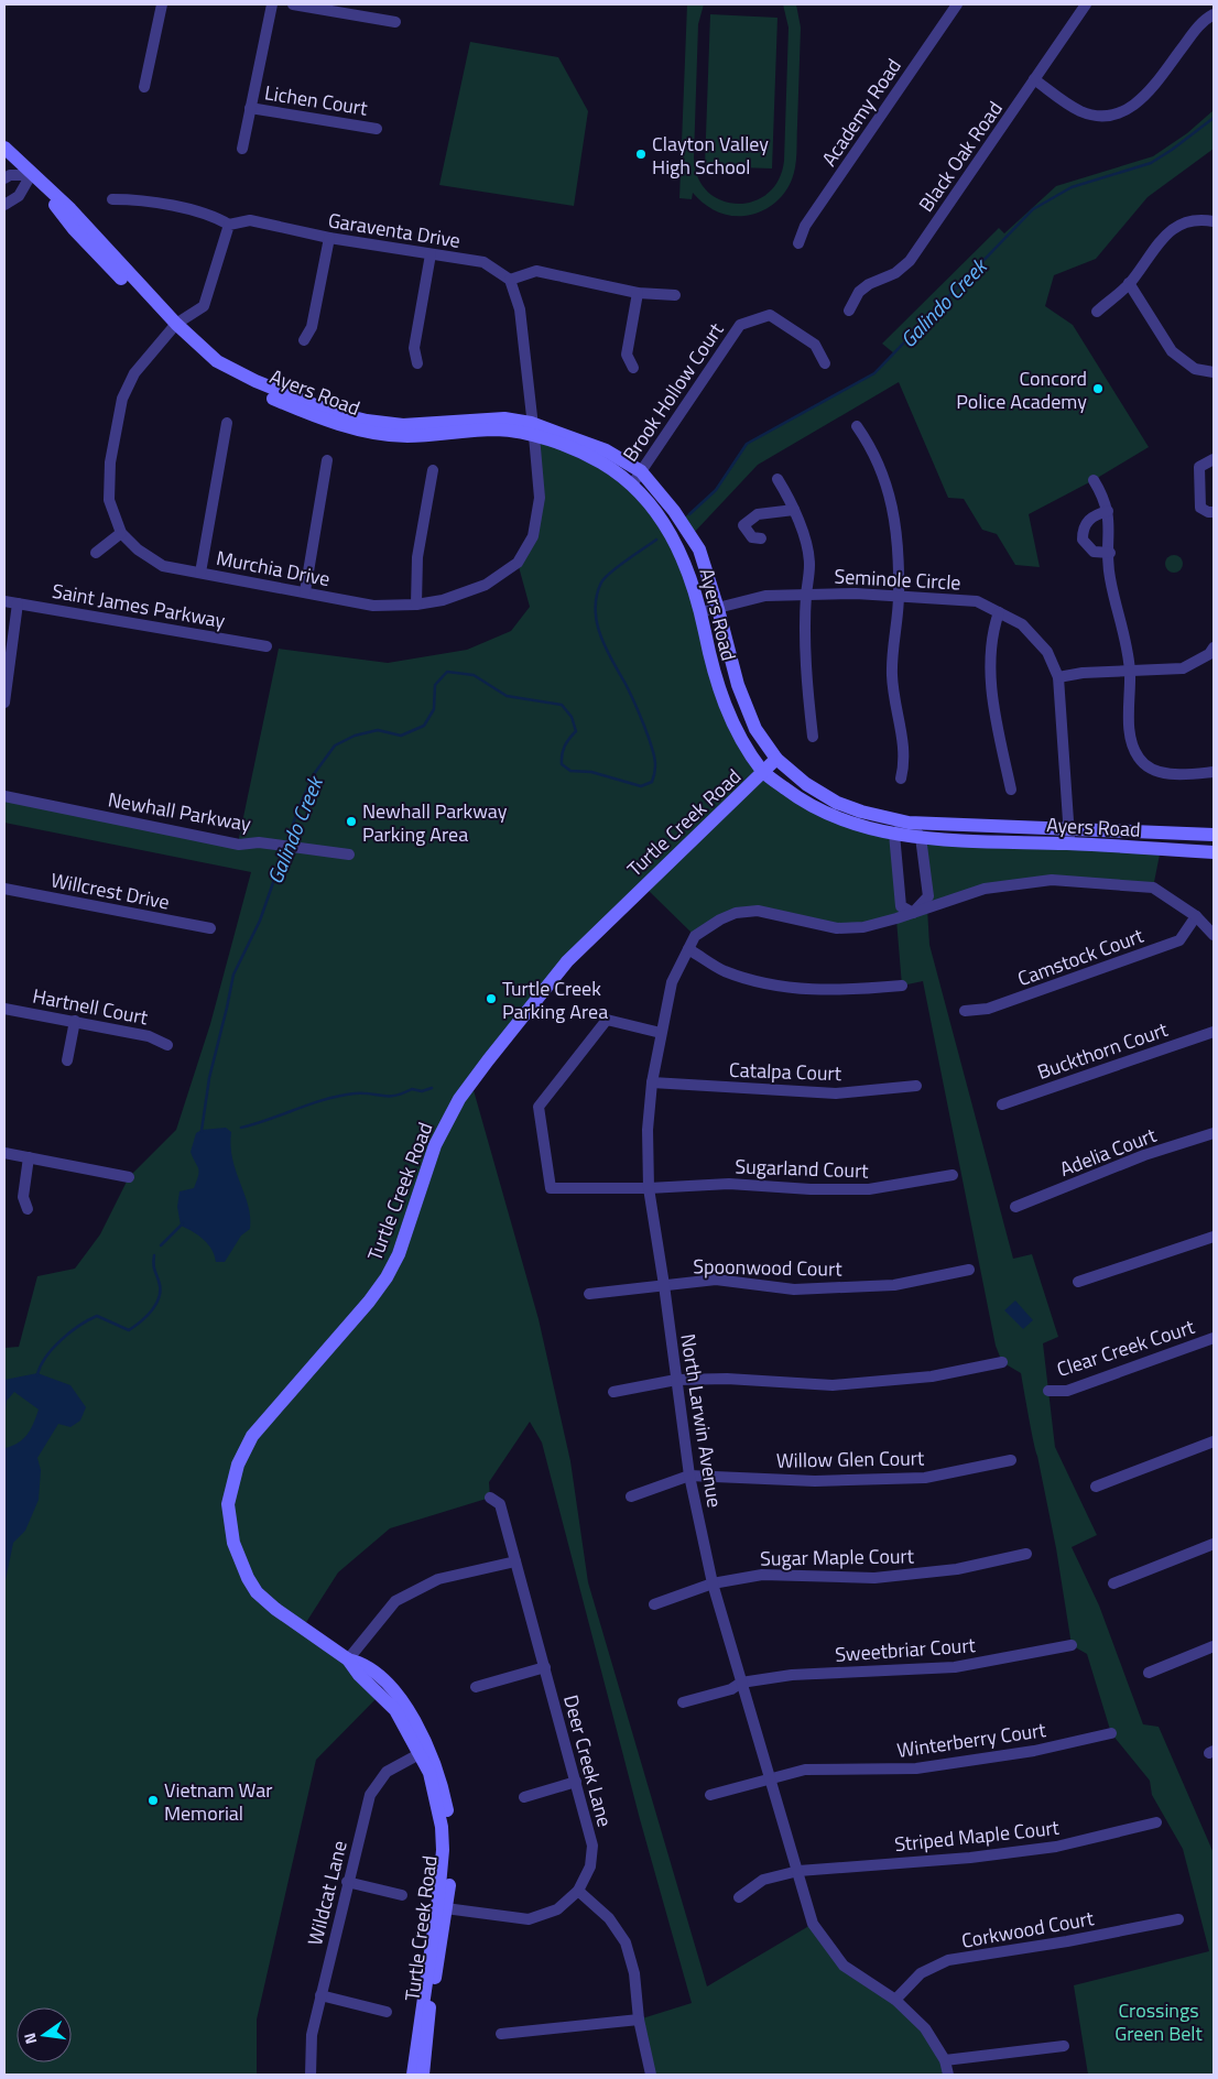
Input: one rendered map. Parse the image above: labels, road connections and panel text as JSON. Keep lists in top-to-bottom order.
{
  "streets": {
    "street": [
      "Lichen Court",
      "Academy Road",
      "Black Oak Road",
      "Garaventa Drive",
      "Ayers Road",
      "Brook Hollow Court",
      "Murchia Drive",
      "Seminole Circle",
      "Saint James Parkway",
      "Newhall Parkway",
      "Turtle Creek Road",
      "Willcrest Drive",
      "Camstock Court",
      "Hartnell Court",
      "Buckthorn Court",
      "Catalpa Court",
      "Adelia Court",
      "Sugarland Court",
      "Spoonwood Court",
      "Clear Creek Court",
      "North Larwin Avenue",
      "Willow Glen Court",
      "Sugar Maple Court",
      "Sweetbriar Court",
      "Winterberry Court",
      "Deer Creek Lane",
      "Striped Maple Court",
      "Wildcat Lane",
      "Corkwood Court"
    ]
  },
  "crossings": [
    ["Ayers Road", "Brook Hollow Court"],
    ["Ayers Road", "Murchia Drive"],
    ["Ayers Road", "Seminole Circle"],
    ["Ayers Road", "Turtle Creek Road"],
    ["Turtle Creek Road", "Deer Creek Lane"],
    ["Turtle Creek Road", "Wildcat Lane"],
    ["Camstock Court", "North Larwin Avenue"],
    ["Catalpa Court", "North Larwin Avenue"],
    ["Sugarland Court", "North Larwin Avenue"],
    ["Spoonwood Court", "North Larwin Avenue"],
    ["North Larwin Avenue", "Willow Glen Court"],
    ["North Larwin Avenue", "Sugar Maple Court"],
    ["North Larwin Avenue", "Sweetbriar Court"],
    ["North Larwin Avenue", "Winterberry Court"],
    ["North Larwin Avenue", "Striped Maple Court"],
    ["North Larwin Avenue", "Corkwood Court"]
  ],
  "water": ["Galindo Creek"],
  "parks": ["Crossings Green Belt"],
  "places": [
    "Clayton Valley High School",
    "Concord Police Academy",
    "Newhall Parkway Parking Area",
    "Turtle Creek Parking Area",
    "Vietnam War Memorial"
  ],
  "north": "left"
}
